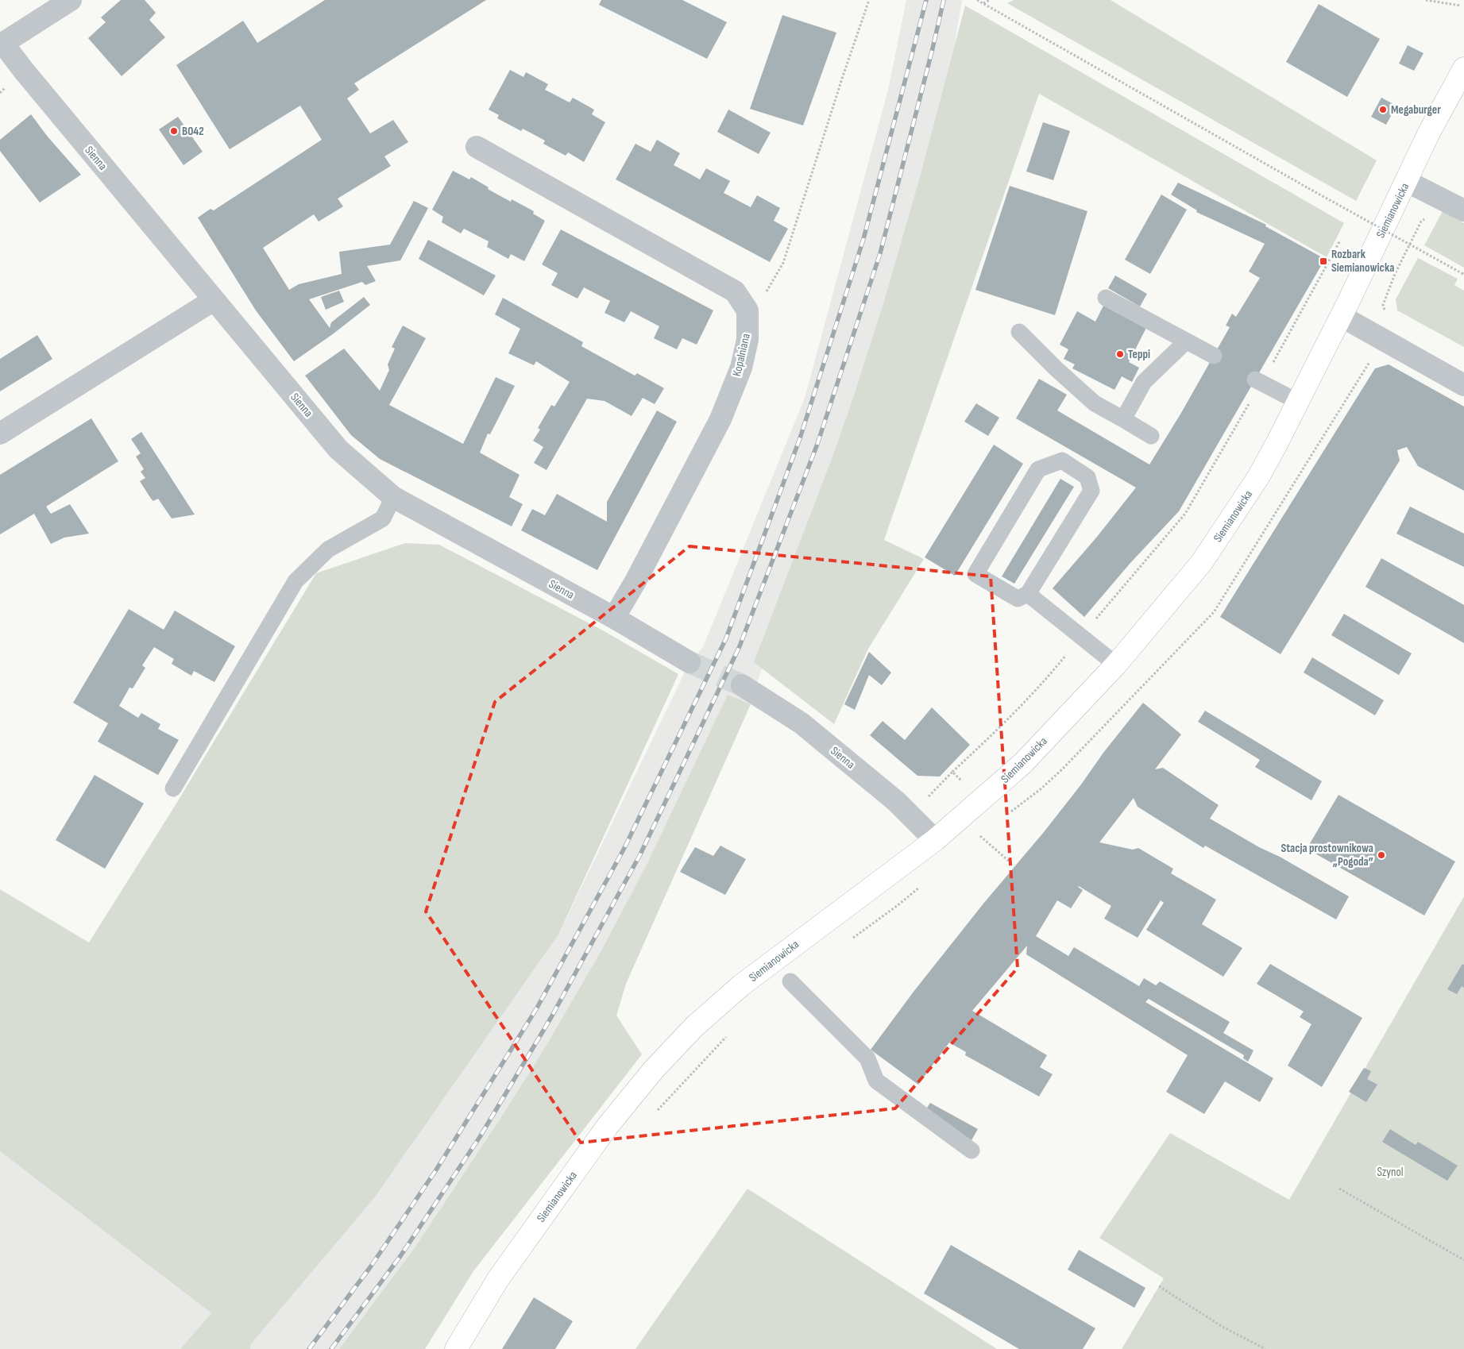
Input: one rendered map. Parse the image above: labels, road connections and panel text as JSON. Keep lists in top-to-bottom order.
{
  "streets": {
    "main road": ["Siemianowicka"],
    "street": ["Sienna", "Kopalniana"]
  },
  "crossings": [
    ["Sienna", "Siemianowicka"],
    ["Sienna", "Kopalniana"]
  ],
  "parks": ["Szynol"],
  "places": {
    "other": [
      "Megaburger",
      "B042",
      "Teppi",
      "Stacja prostownikowa „Pogoda”"
    ],
    "transit": ["Rozbark Siemianowicka"]
  }
}
